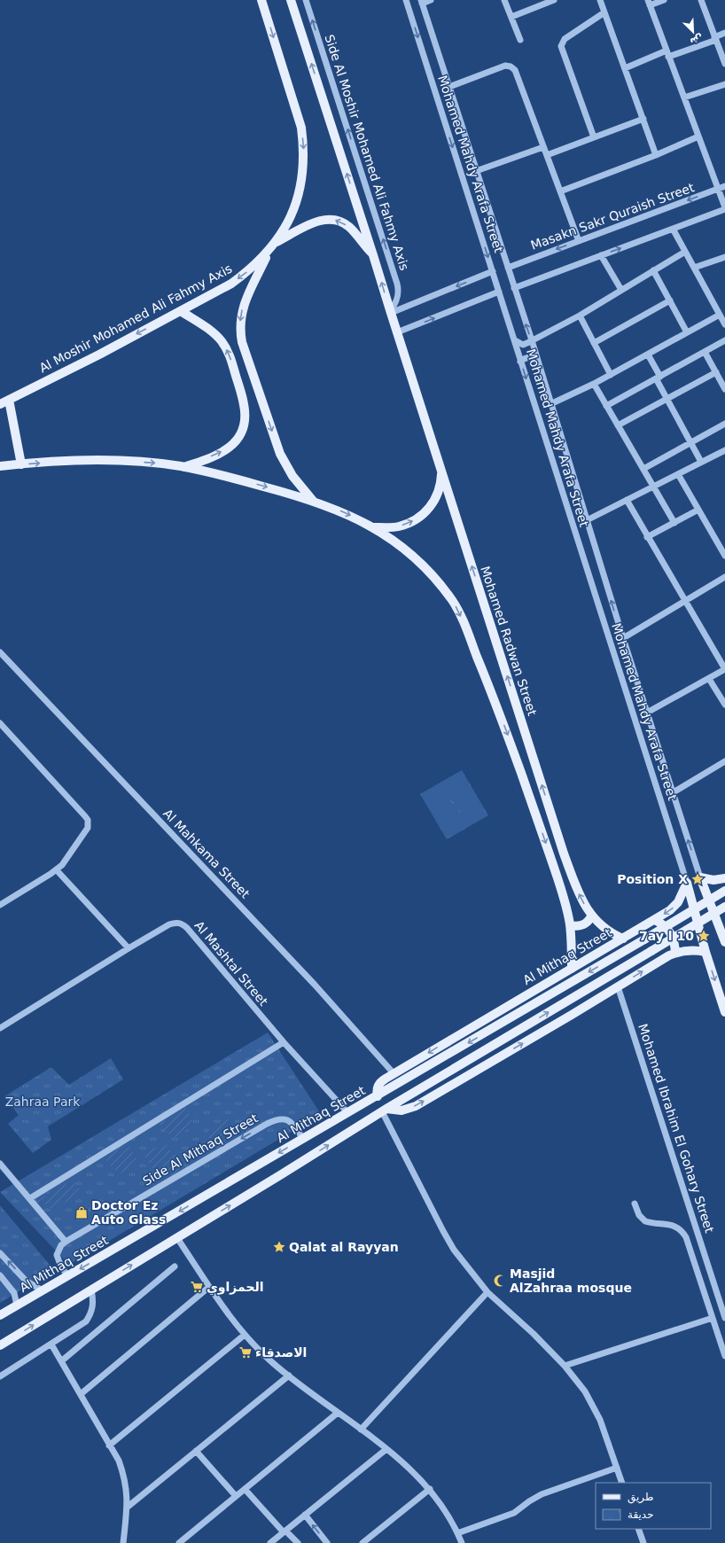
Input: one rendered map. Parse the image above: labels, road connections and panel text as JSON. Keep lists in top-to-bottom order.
{
  "streets": {
    "main road": ["Al Moshir Mohamed Ali Fahmy Axis", "Mohamed Radwan Street", "Al Mithaq Street"],
    "street": [
      "Side Al Moshir Mohamed Ali Fahmy Axis",
      "Mohamed Mahdy Arafa Street",
      "Masakn Sakr Quraish Street",
      "Al Mahkama Street",
      "Al Mashtal Street",
      "Mohamed Ibrahim El Gohary Street",
      "Side Al Mithaq Street"
    ]
  },
  "crossings": [
    ["Mohamed Mahdy Arafa Street", "Masakn Sakr Quraish Street"],
    ["Mohamed Mahdy Arafa Street", "Al Mithaq Street"],
    ["Mohamed Radwan Street", "Al Mithaq Street"],
    ["Al Mahkama Street", "Al Mithaq Street"],
    ["Al Mithaq Street", "Al Mashtal Street"],
    ["Al Mithaq Street", "Side Al Mithaq Street"]
  ],
  "one_way": ["Side Al Moshir Mohamed Ali Fahmy Axis", "Al Moshir Mohamed Ali Fahmy Axis", "Side Al Mithaq Street"],
  "parks": ["Zahraa Park"],
  "places": {
    "place": ["Position X", "7ay l 10", "Qalat al Rayyan"],
    "shop": ["Doctor Ez Auto Glass"],
    "mosque": ["Masjid AlZahraa mosque"],
    "supermarket": ["الحمزاوي", "الاصدقاء"]
  },
  "legend": ["طريق", "حديقة"],
  "north": "bottom right"
}
